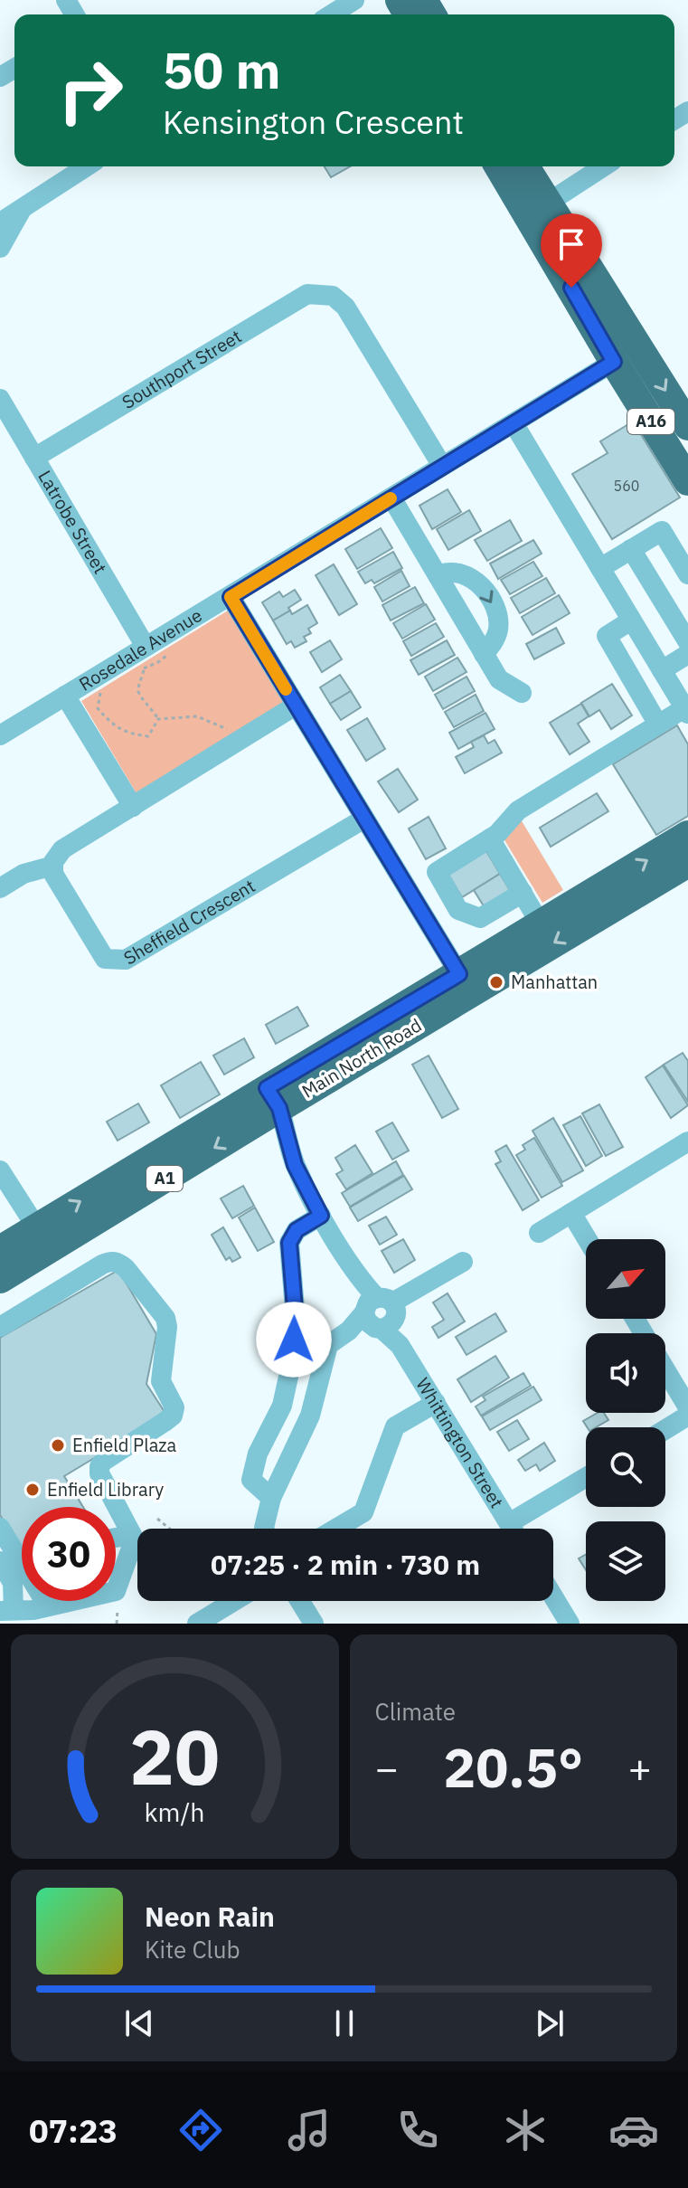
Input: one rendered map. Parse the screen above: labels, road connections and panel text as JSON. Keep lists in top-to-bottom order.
{
  "streets": {
    "highway": ["A16", "Main North Road", "A1"],
    "street": [
      "Southport Street",
      "Latrobe Street",
      "Rosedale Avenue",
      "Sheffield Crescent",
      "Whittington Street"
    ]
  },
  "crossings": [
    ["Southport Street", "Latrobe Street"],
    ["Southport Street", "Rosedale Avenue"],
    ["A16", "Rosedale Avenue"],
    ["Latrobe Street", "Rosedale Avenue"]
  ],
  "places": ["Manhattan", "Enfield Plaza", "Enfield Library"],
  "house_numbers": ["560"],
  "north": "top right",
  "page": {
    "turn": ["50 m", "Kensington Crescent"],
    "limit": "30",
    "trip": "07:25 · 2 min · 730 m",
    "tile": "Climate",
    "heat": ["−", "20.5°", "+"],
    "song": ["Neon Rain", "Kite Club"],
    "tabs": "07:23",
    "gauge": ["20", "km/h"]
  }
}
